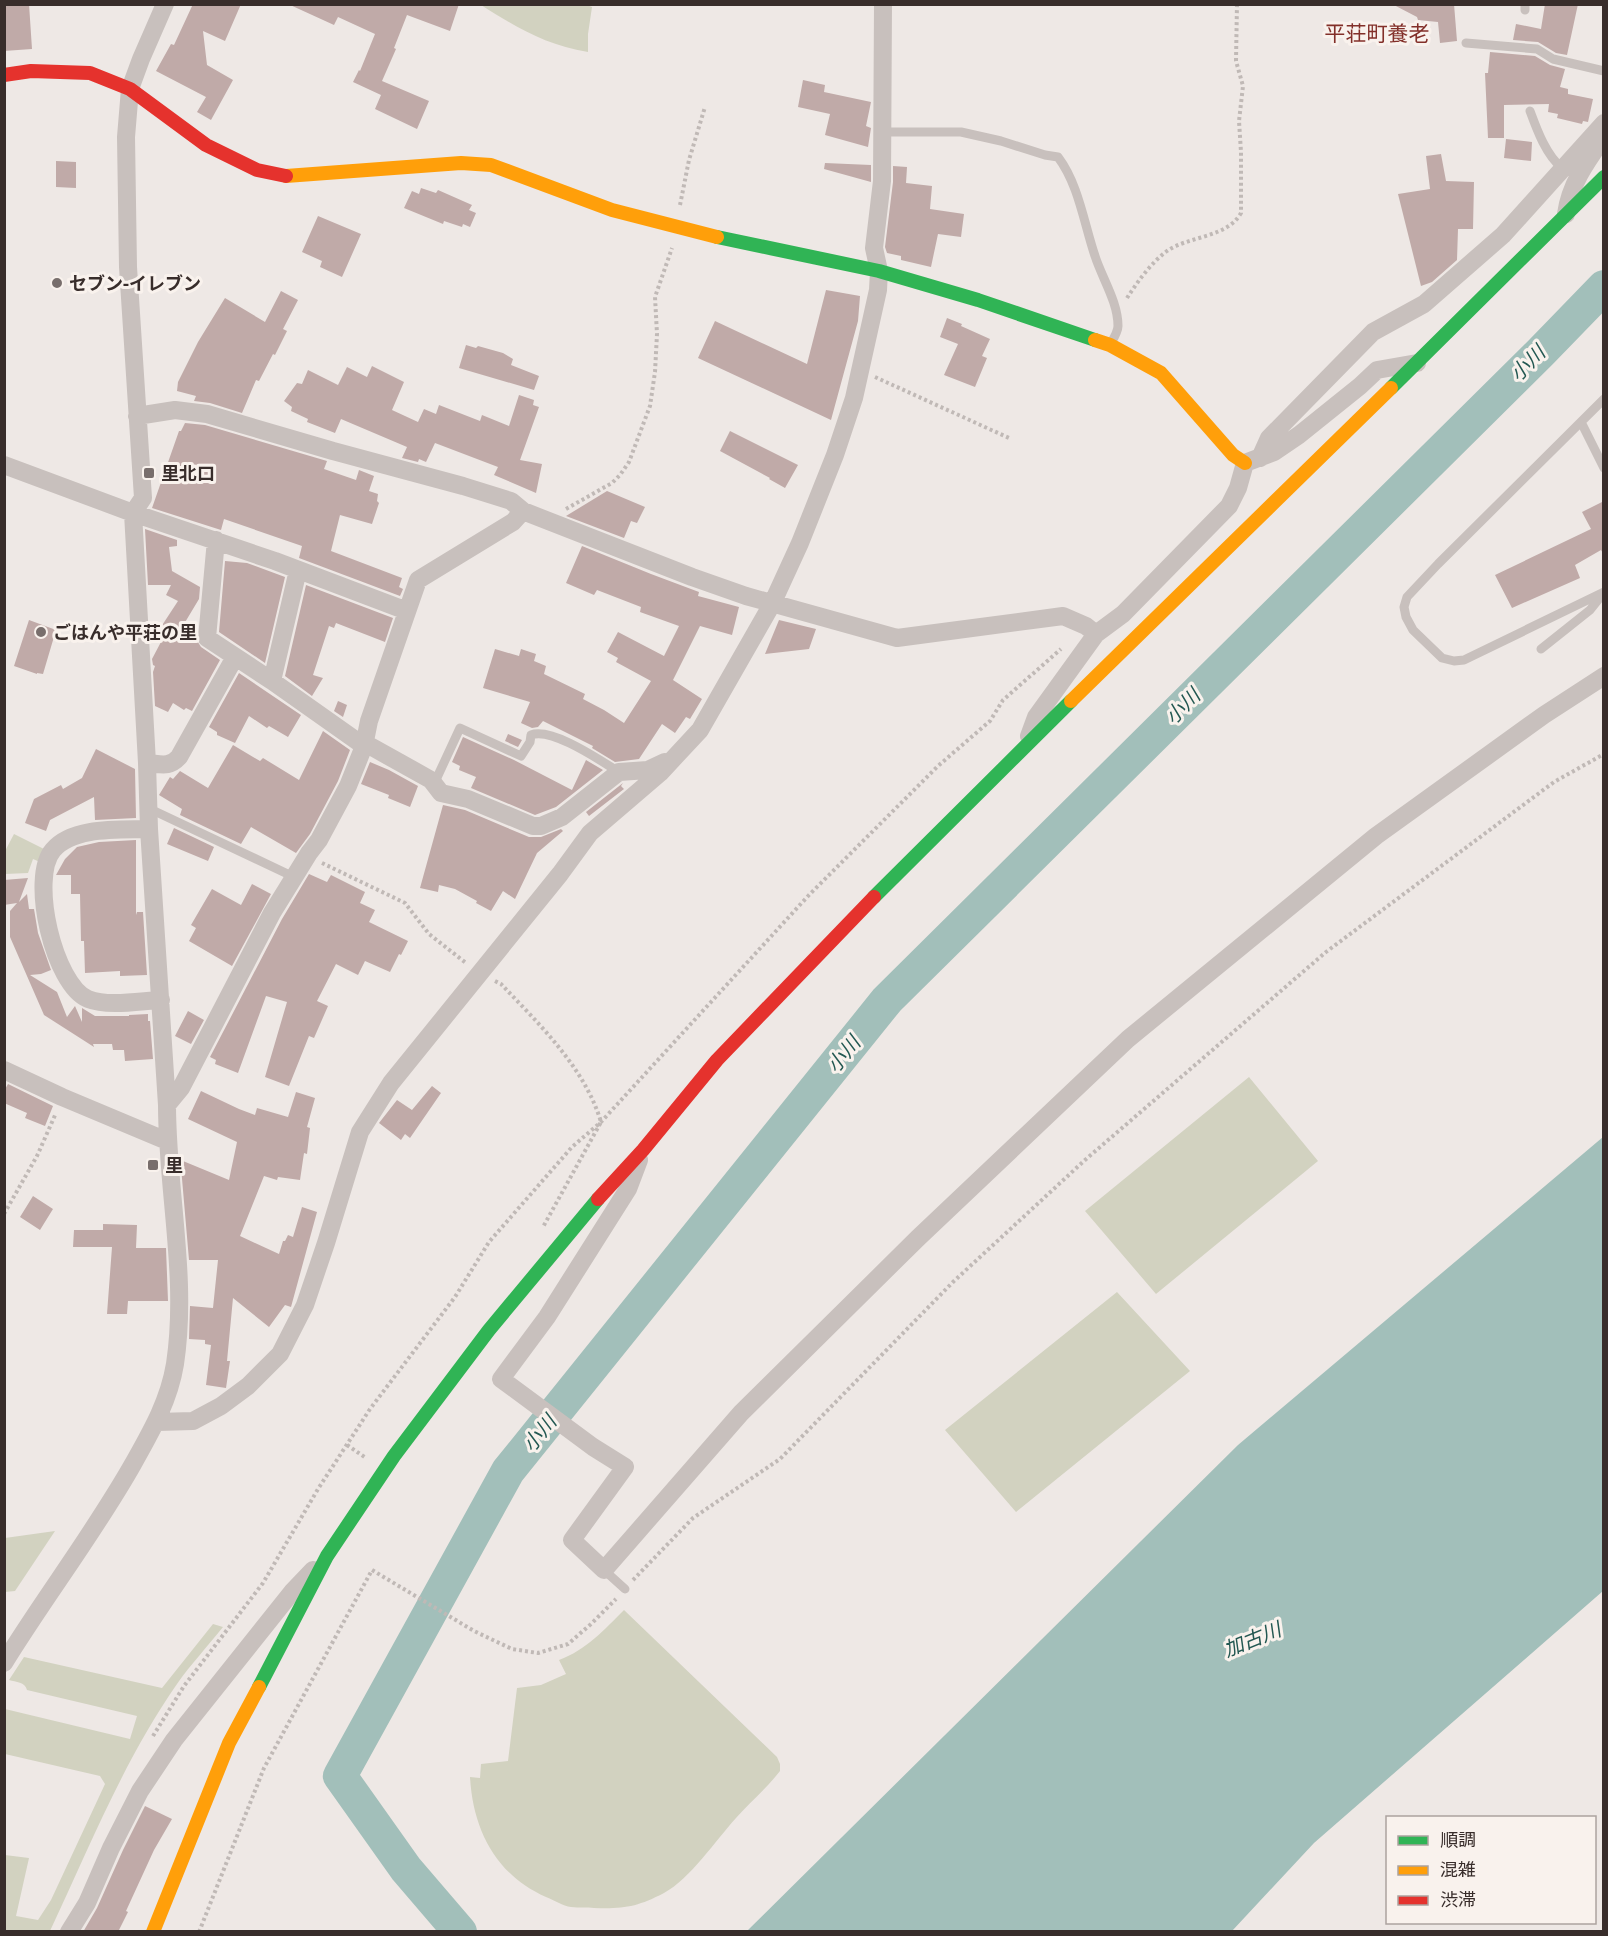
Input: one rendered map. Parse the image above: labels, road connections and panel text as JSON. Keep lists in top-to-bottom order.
{
  "districts": ["平荘町養老"],
  "water": ["小川", "加古川"],
  "places": {
    "other": ["セブン-イレブン", "ごはんや平荘の里"],
    "transit": ["里北口", "里"]
  },
  "legend": ["順調", "混雑", "渋滞"]
}
